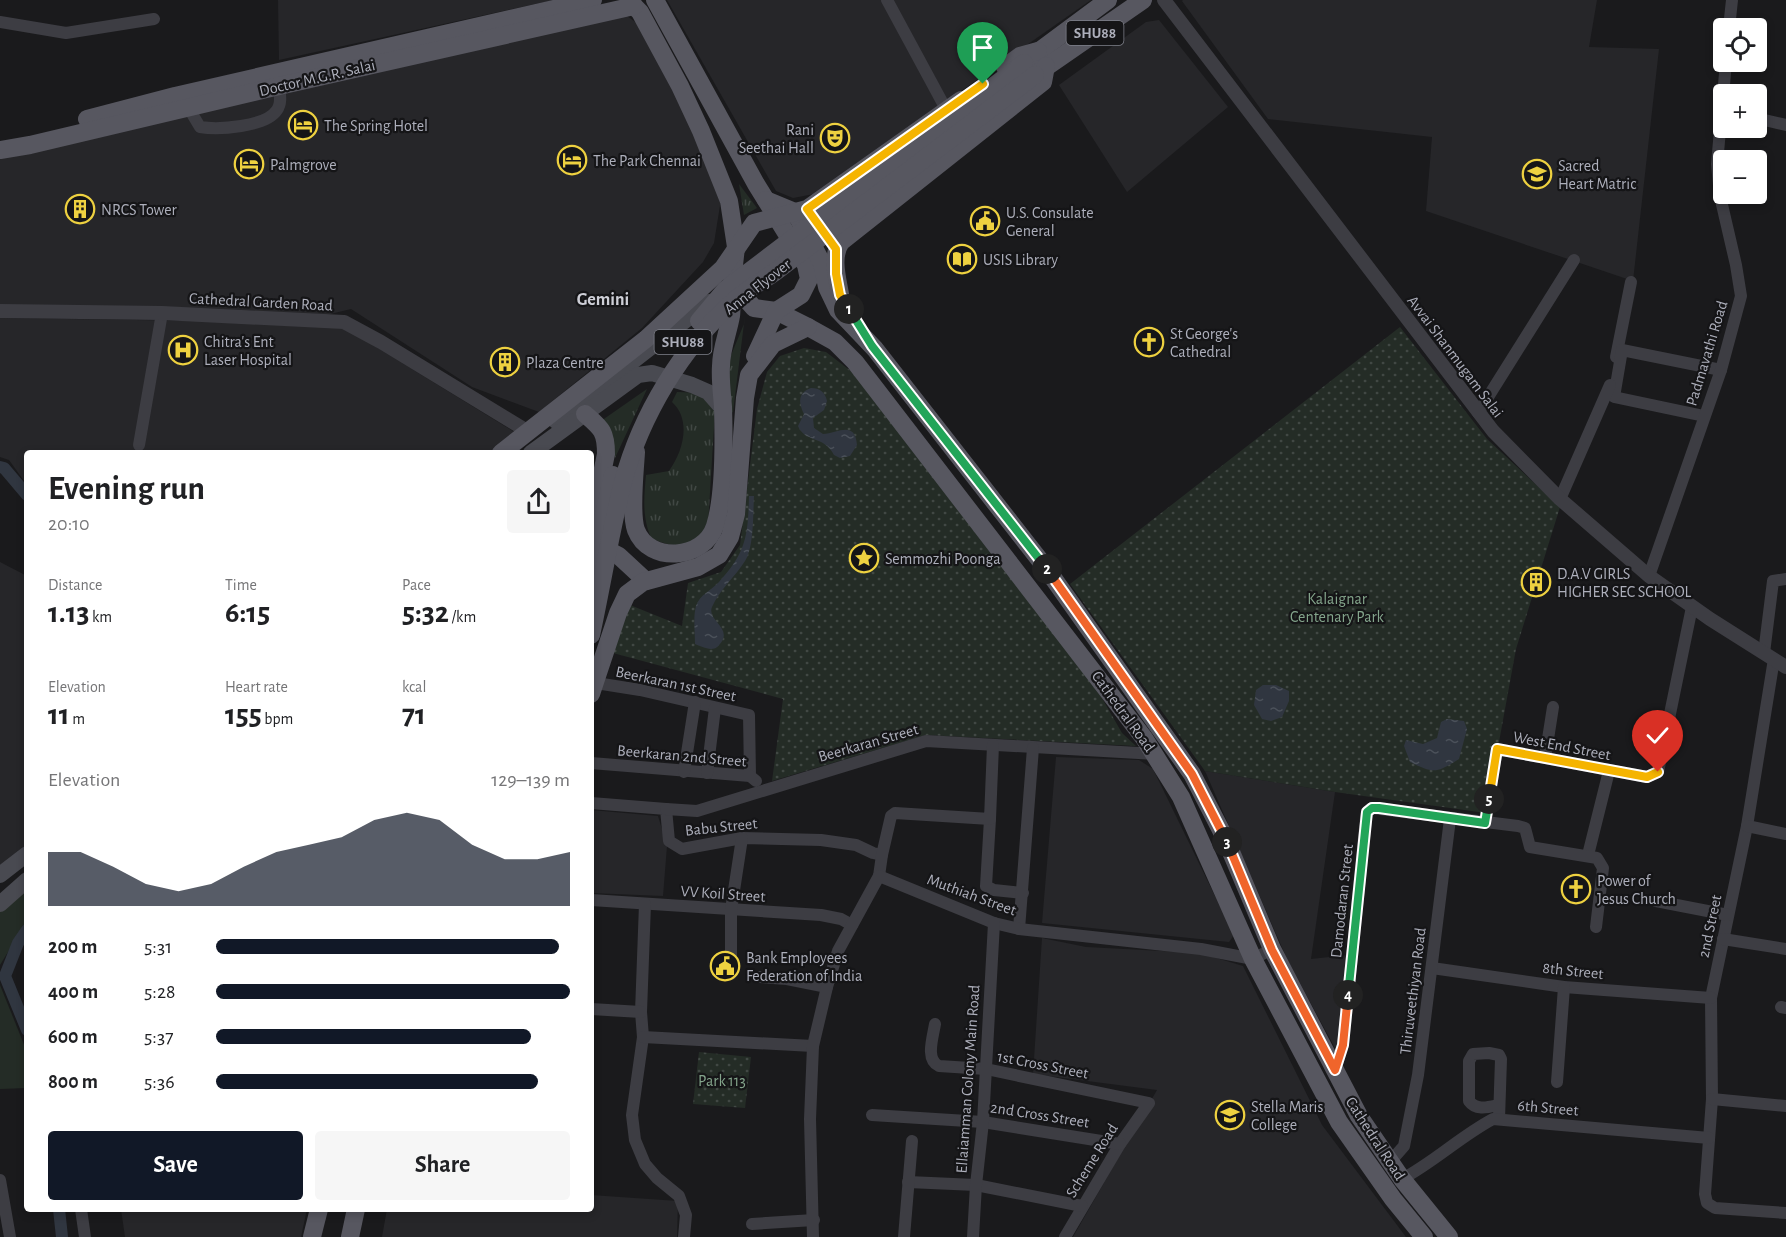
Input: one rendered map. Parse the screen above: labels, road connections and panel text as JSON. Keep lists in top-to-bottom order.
{
  "streets": {
    "main road": [
      "SHU88",
      "Doctor M.G.R. Salai",
      "Anna Flyover",
      "Cathedral Road"
    ],
    "street": [
      "Cathedral Garden Road",
      "Padmavathi Road",
      "Avvai Shanmugam Salai",
      "Beerkaran 1st Street",
      "Beerkaran Street",
      "West End Street",
      "Beerkaran 2nd Street",
      "Babu Street",
      "VV Koil Street",
      "Muthiah Street",
      "Damodaran Street",
      "2nd Street",
      "8th Street",
      "Thiruveethiyan Road",
      "1st Cross Street",
      "Ellaiamman Colony Main Road",
      "6th Street",
      "2nd Cross Street",
      "Scheme Road"
    ]
  },
  "crossings": [
    ["SHU88", "Anna Flyover"],
    ["Anna Flyover", "Cathedral Road"],
    ["Padmavathi Road", "Avvai Shanmugam Salai"],
    ["Avvai Shanmugam Salai", "West End Street"],
    ["Avvai Shanmugam Salai", "2nd Street"],
    ["Beerkaran 1st Street", "Beerkaran 2nd Street"],
    ["Cathedral Road", "Beerkaran Street"],
    ["Cathedral Road", "Muthiah Street"],
    ["Cathedral Road", "Damodaran Street"],
    ["Cathedral Road", "Thiruveethiyan Road"],
    ["Cathedral Road", "6th Street"],
    ["Beerkaran Street", "Beerkaran 2nd Street"],
    ["Beerkaran Street", "Babu Street"],
    ["Muthiah Street", "Ellaiamman Colony Main Road"],
    ["Damodaran Street", "Thiruveethiyan Road"],
    ["2nd Street", "8th Street"],
    ["2nd Street", "6th Street"],
    ["8th Street", "Thiruveethiyan Road"],
    ["1st Cross Street", "Ellaiamman Colony Main Road"],
    ["1st Cross Street", "Scheme Road"],
    ["Ellaiamman Colony Main Road", "2nd Cross Street"],
    ["2nd Cross Street", "Scheme Road"]
  ],
  "districts": ["Gemini"],
  "parks": ["Kalaignar Centenary Park", "Park 113"],
  "places": {
    "hotel": ["The Spring Hotel", "The Park Chennai", "Palmgrove"],
    "theatre": ["Rani Seethai Hall"],
    "school or university": ["Sacred Heart Matric", "Stella Maris College"],
    "building": ["NRCS Tower", "Plaza Centre", "D.A.V GIRLS HIGHER SEC SCHOOL"],
    "public building": ["U.S. Consulate General", "Bank Employees Federation of India"],
    "library": ["USIS Library"],
    "church": ["St George's Cathedral", "Power of Jesus Church"],
    "hospital": ["Chitra's Ent Laser Hospital"],
    "place": ["Semmozhi Poonga"]
  },
  "page": {
    "map_buttons": ["+", "−"],
    "pins": [
      "1",
      "2",
      "5",
      "3",
      "4"
    ],
    "heading": ["Evening run", "20:10"],
    "stats": [
      ["Distance", "1.13 km"],
      ["Time", "6:15"],
      ["Pace", "5:32 /km"],
      ["Elevation", "11 m"],
      ["Heart rate", "155 bpm"],
      ["kcal", "71"]
    ],
    "chart": ["Elevation", "129–139 m"],
    "list": [
      {
        "name": "200 m",
        "note": "5:31"
      },
      {
        "name": "400 m",
        "note": "5:28"
      },
      {
        "name": "600 m",
        "note": "5:37"
      },
      {
        "name": "800 m",
        "note": "5:36"
      }
    ],
    "buttons": ["Save", "Share"]
  }
}
